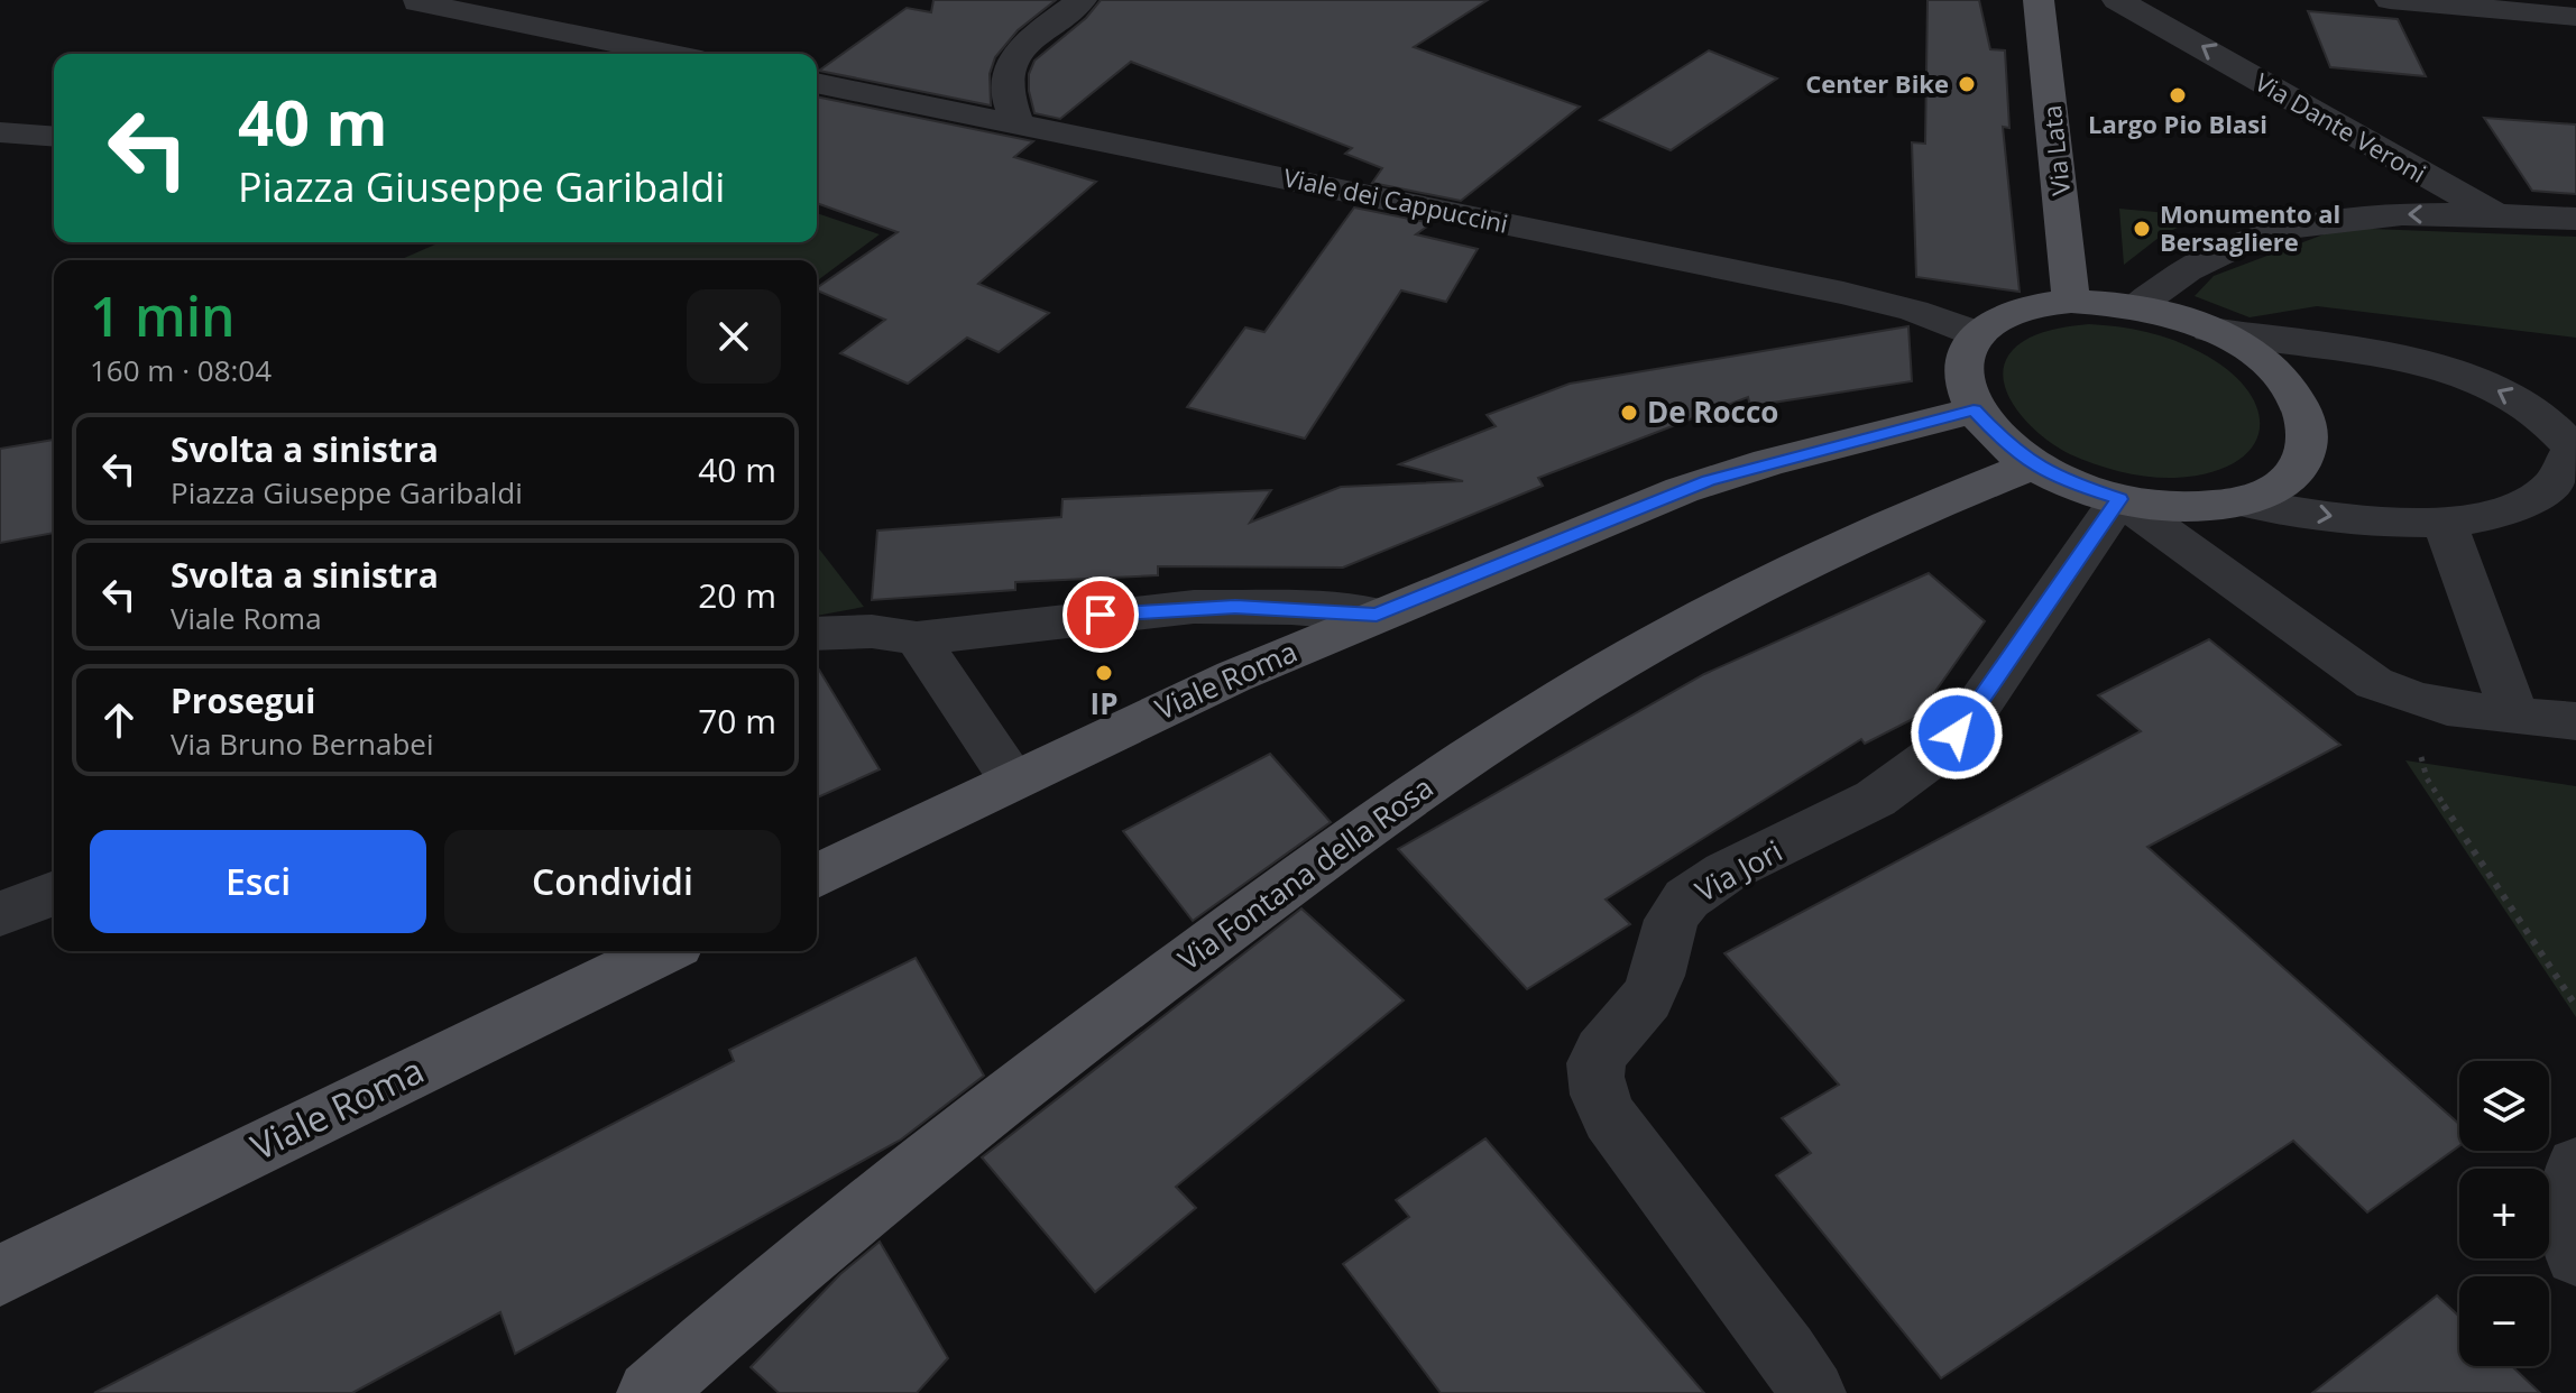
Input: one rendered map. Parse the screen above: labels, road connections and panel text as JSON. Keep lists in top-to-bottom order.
{
  "streets": {
    "main road": ["Via Lata", "Viale Roma", "Via Fontana della Rosa"],
    "street": ["Via Dante Veroni", "Viale dei Cappuccini", "Via Jori"]
  },
  "crossings": [
    ["Via Lata", "Viale dei Cappuccini"],
    ["Via Lata", "Viale Roma"],
    ["Via Lata", "Via Jori"],
    ["Via Lata", "Via Fontana della Rosa"],
    ["Viale dei Cappuccini", "Viale Roma"],
    ["Viale dei Cappuccini", "Via Jori"],
    ["Viale dei Cappuccini", "Via Fontana della Rosa"],
    ["Viale Roma", "Via Jori"],
    ["Viale Roma", "Via Fontana della Rosa"],
    ["Via Jori", "Via Fontana della Rosa"]
  ],
  "places": [
    "Center Bike",
    "Largo Pio Blasi",
    "Monumento al Bersagliere",
    "De Rocco",
    "IP"
  ],
  "page": {
    "turn": ["40 m", "Piazza Giuseppe Garibaldi"],
    "heading": ["1 min", "160 m · 08:04"],
    "list": [
      {
        "name": "Svolta a sinistra",
        "note": "Piazza Giuseppe Garibaldi",
        "value": "40 m"
      },
      {
        "name": "Svolta a sinistra",
        "note": "Viale Roma",
        "value": "20 m"
      },
      {
        "name": "Prosegui",
        "note": "Via Bruno Bernabei",
        "value": "70 m"
      }
    ],
    "buttons": ["Esci", "Condividi"],
    "map_buttons": ["+", "−"]
  }
}
